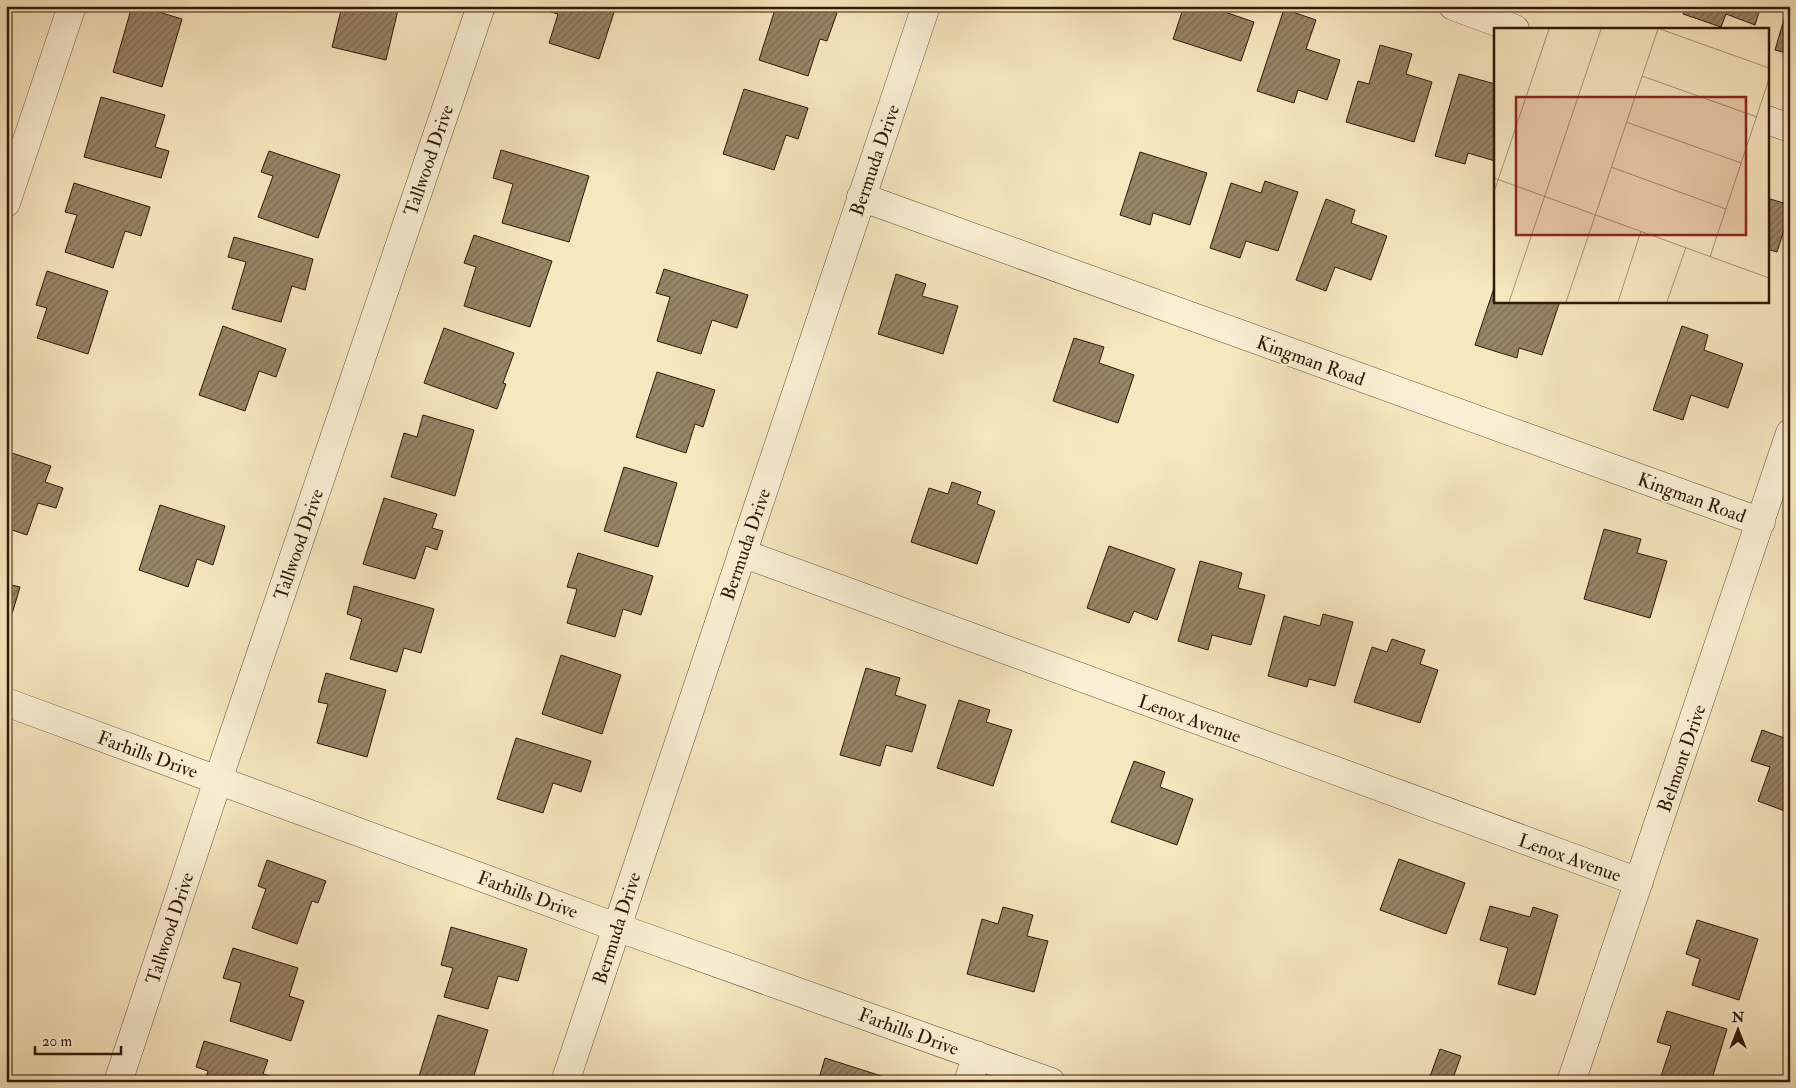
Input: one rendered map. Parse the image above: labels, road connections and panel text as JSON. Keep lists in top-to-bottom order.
{
  "streets": {
    "street": [
      "Tallwood Drive",
      "Bermuda Drive",
      "Kingman Road",
      "Lenox Avenue",
      "Farhills Drive",
      "Belmont Drive"
    ]
  },
  "crossings": [
    ["Tallwood Drive", "Farhills Drive"],
    ["Bermuda Drive", "Kingman Road"],
    ["Bermuda Drive", "Lenox Avenue"],
    ["Bermuda Drive", "Farhills Drive"],
    ["Kingman Road", "Belmont Drive"],
    ["Lenox Avenue", "Belmont Drive"]
  ],
  "scale_bar": "20 m",
  "north": "top"
}
